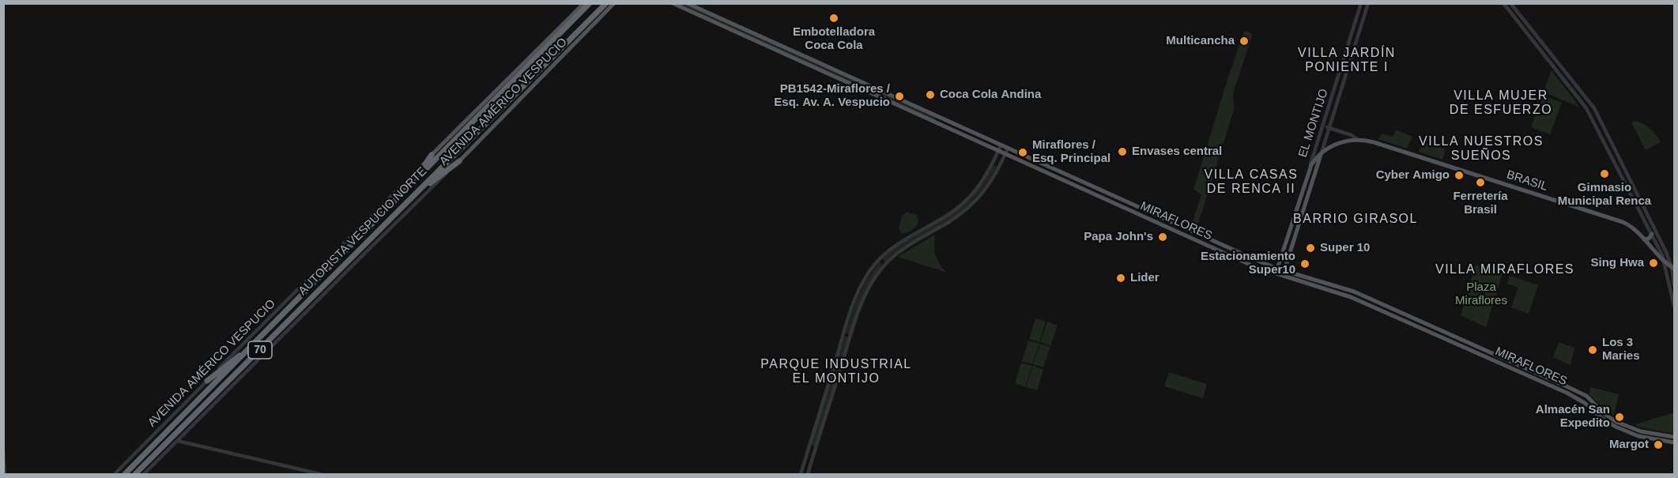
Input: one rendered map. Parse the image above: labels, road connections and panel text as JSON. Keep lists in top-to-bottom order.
{
  "streets": {
    "highway": ["AUTOPISTA VESPUCIO NORTE", "70"],
    "main road": [
      "AVENIDA AMÉRICO VESPUCIO",
      "EL MONTIJO",
      "BRASIL",
      "MIRAFLORES"
    ]
  },
  "crossings": [
    ["EL MONTIJO", "BRASIL"],
    ["EL MONTIJO", "MIRAFLORES"]
  ],
  "districts": [
    "VILLA JARDÍN PONIENTE I",
    "VILLA MUJER DE ESFUERZO",
    "VILLA NUESTROS SUEÑOS",
    "VILLA CASAS DE RENCA II",
    "BARRIO GIRASOL",
    "VILLA MIRAFLORES",
    "PARQUE INDUSTRIAL EL MONTIJO"
  ],
  "parks": ["Plaza Miraflores"],
  "places": [
    "Embotelladora Coca Cola",
    "Multicancha",
    "Coca Cola Andina",
    "PB1542-Miraflores / Esq. Av. A. Vespucio",
    "Envases central",
    "Miraflores / Esq. Principal",
    "Gimnasio Municipal Renca",
    "Cyber Amigo",
    "Ferretería Brasil",
    "Papa John's",
    "Super 10",
    "Sing Hwa",
    "Estacionamiento Super10",
    "Lider",
    "Los 3 Maries",
    "Almacén San Expedito",
    "Margot"
  ]
}
